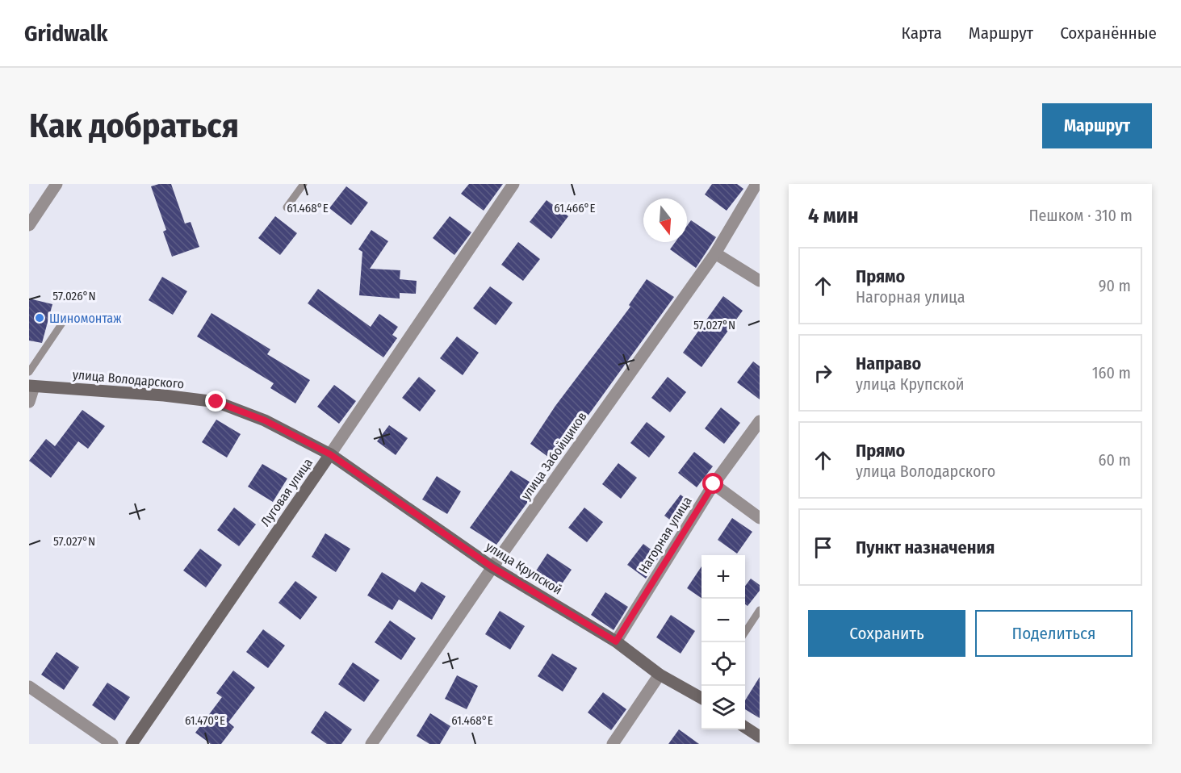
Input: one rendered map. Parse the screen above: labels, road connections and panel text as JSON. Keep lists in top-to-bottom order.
{
  "streets": {
    "main road": ["улица Володарского", "Луговая улица", "улица Крупской"],
    "street": ["улица Забойщиков", "Нагорная улица"]
  },
  "crossings": [
    ["улица Володарского", "Луговая улица"],
    ["улица Володарского", "улица Крупской"],
    ["улица Забойщиков", "улица Крупской"],
    ["Луговая улица", "улица Крупской"],
    ["Нагорная улица", "улица Крупской"]
  ],
  "places": ["Шиномонтаж"],
  "north": "bottom",
  "page": {
    "header": "Gridwalk",
    "nav": ["Карта", "Маршрут", "Сохранённые"],
    "buttons": [
      "Маршрут",
      ["Сохранить", "Поделиться"]
    ],
    "title": "Как добраться",
    "heading": ["4 мин", "Пешком · 310 m"],
    "list": [
      ["Прямо", "Нагорная улица", "90 m"],
      ["Направо", "улица Крупской", "160 m"],
      ["Прямо", "улица Володарского", "60 m"],
      "Пункт назначения"
    ],
    "map_buttons": ["+", "−"]
  },
  "coordinates": [
    "61.468°E",
    "61.466°E",
    "57.026°N",
    "57.027°N",
    "61.470°E"
  ]
}
